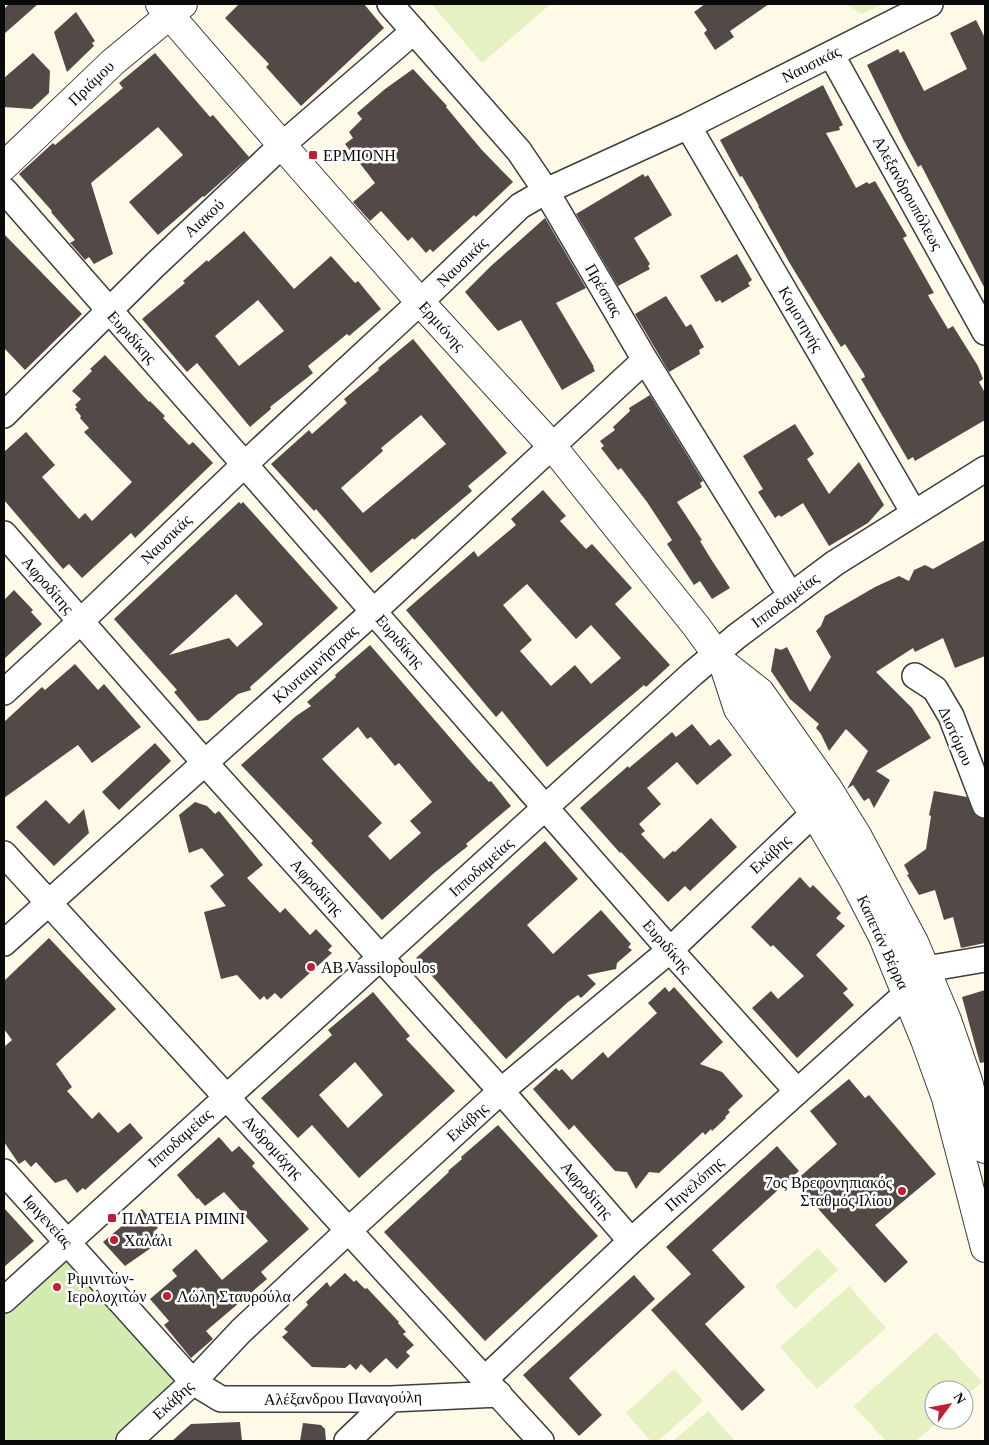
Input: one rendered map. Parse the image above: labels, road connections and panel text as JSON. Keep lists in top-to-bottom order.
{
  "streets": {
    "street": [
      "Ναυσικάς",
      "Πριάμου",
      "Αλεξανδρουπόλεως",
      "Αιακού",
      "Πρέσπας",
      "Κομοτηνής",
      "Ερμιόνης",
      "Ευριδίκης",
      "Αφροδίτης",
      "Ιπποδαμείας",
      "Κλυταιμνήστρας",
      "Διστόμου",
      "Εκάβης",
      "Καπετάν Βέρρα",
      "Ανδρομάχης",
      "Πηνελόπης",
      "Ιφιγενείας",
      "Αλέξανδρου Παναγούλη"
    ]
  },
  "crossings": [
    ["Ναυσικάς", "Αλεξανδρουπόλεως"],
    ["Ναυσικάς", "Πρέσπας"],
    ["Ναυσικάς", "Κομοτηνής"],
    ["Ναυσικάς", "Ερμιόνης"],
    ["Ναυσικάς", "Ευριδίκης"],
    ["Ναυσικάς", "Αφροδίτης"],
    ["Πριάμου", "Ερμιόνης"],
    ["Αιακού", "Πρέσπας"],
    ["Αιακού", "Ερμιόνης"],
    ["Αιακού", "Ευριδίκης"],
    ["Πρέσπας", "Ιπποδαμείας"],
    ["Πρέσπας", "Κλυταιμνήστρας"],
    ["Κομοτηνής", "Ιπποδαμείας"],
    ["Ερμιόνης", "Ιπποδαμείας"],
    ["Ερμιόνης", "Κλυταιμνήστρας"],
    ["Ερμιόνης", "Καπετάν Βέρρα"],
    ["Ευριδίκης", "Ιπποδαμείας"],
    ["Ευριδίκης", "Κλυταιμνήστρας"],
    ["Ευριδίκης", "Εκάβης"],
    ["Ευριδίκης", "Πηνελόπης"],
    ["Αφροδίτης", "Ιπποδαμείας"],
    ["Αφροδίτης", "Κλυταιμνήστρας"],
    ["Αφροδίτης", "Εκάβης"],
    ["Αφροδίτης", "Πηνελόπης"],
    ["Ιπποδαμείας", "Καπετάν Βέρρα"],
    ["Ιπποδαμείας", "Ανδρομάχης"],
    ["Ιπποδαμείας", "Ιφιγενείας"],
    ["Κλυταιμνήστρας", "Ανδρομάχης"],
    ["Εκάβης", "Καπετάν Βέρρα"],
    ["Εκάβης", "Ανδρομάχης"],
    ["Εκάβης", "Ιφιγενείας"],
    ["Εκάβης", "Αλέξανδρου Παναγούλη"],
    ["Καπετάν Βέρρα", "Πηνελόπης"],
    ["Ανδρομάχης", "Πηνελόπης"],
    ["Ανδρομάχης", "Αλέξανδρου Παναγούλη"],
    ["Πηνελόπης", "Αλέξανδρου Παναγούλη"],
    ["Ιφιγενείας", "Αλέξανδρου Παναγούλη"]
  ],
  "places": {
    "transit": ["ΕΡΜΙΟΝΗ", "ΠΛΑΤΕΙΑ ΡΙΜΙΝΙ"],
    "other": [
      "AB Vassilopoulos",
      "7ος Βρεφονηπιακός Σταθμός Ιλίου",
      "Χαλάλι",
      "Ριμινιτών- Ιερολοχιτών",
      "Λώλη Σταυρούλα"
    ]
  },
  "north": "top right"
}
